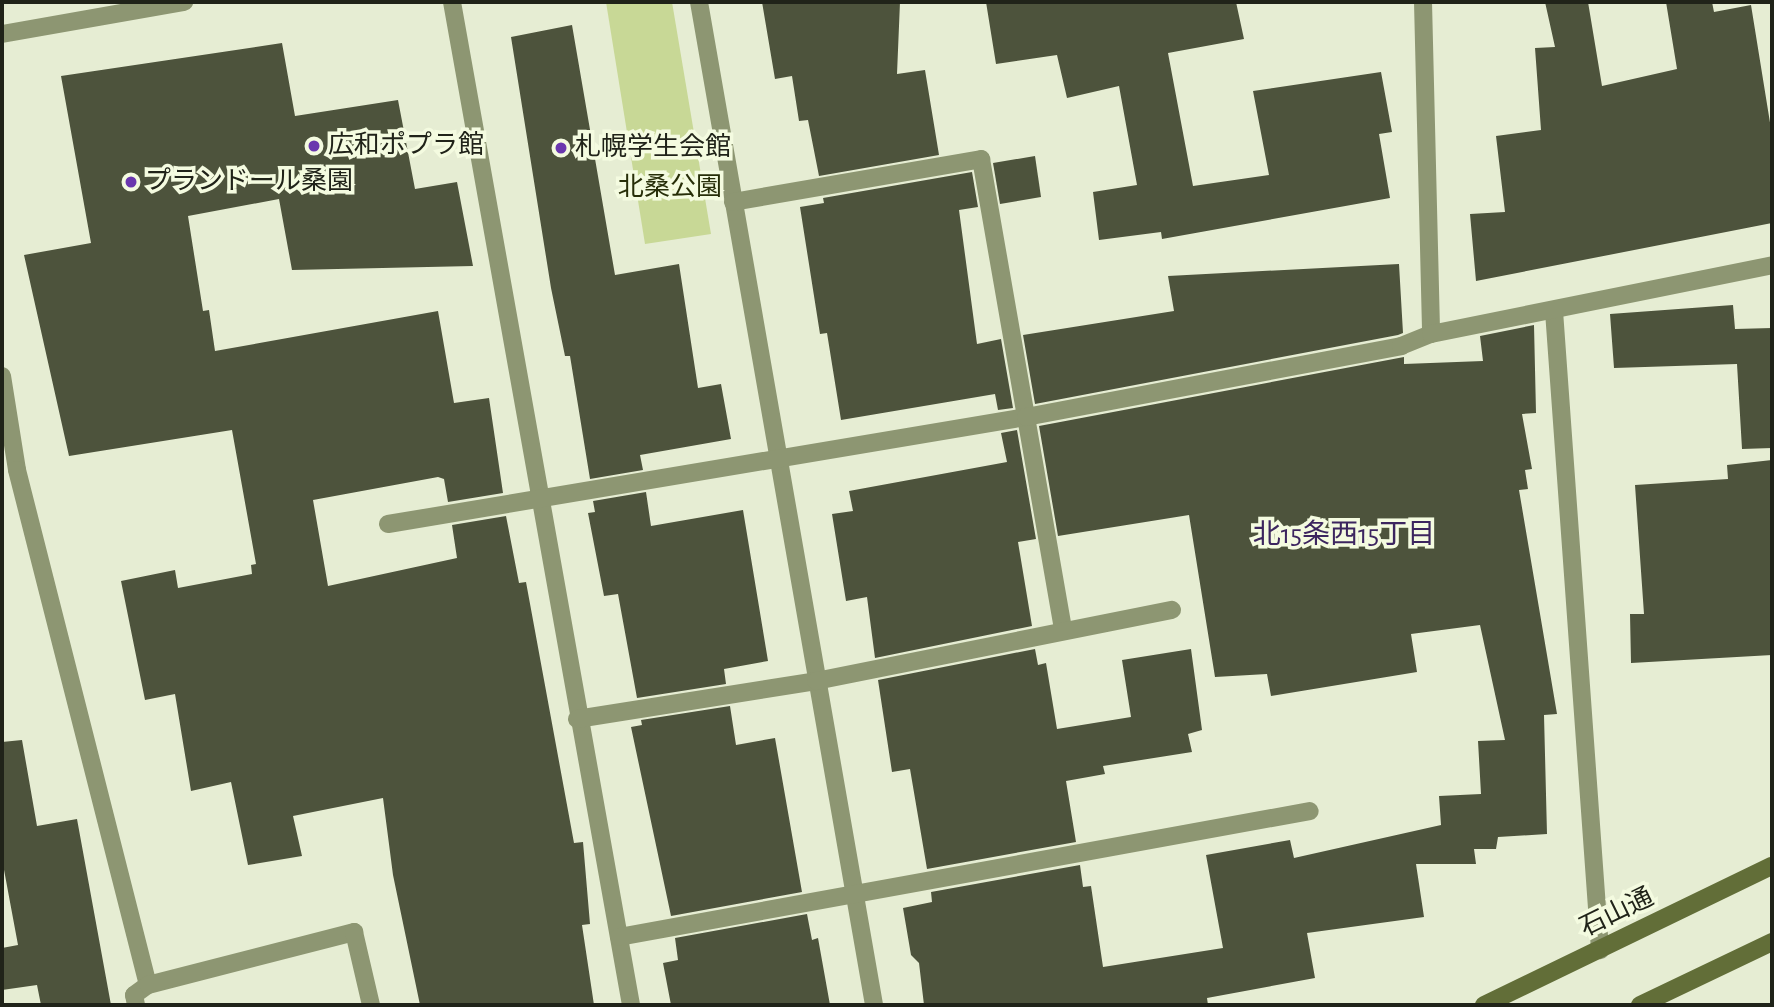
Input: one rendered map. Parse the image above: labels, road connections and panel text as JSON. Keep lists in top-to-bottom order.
{
  "streets": {
    "main road": ["石山通"]
  },
  "districts": ["北15条西15丁目"],
  "parks": ["北桑公園"],
  "places": ["広和ポプラ館", "札幌学生会館", "プランドール桑園"]
}
